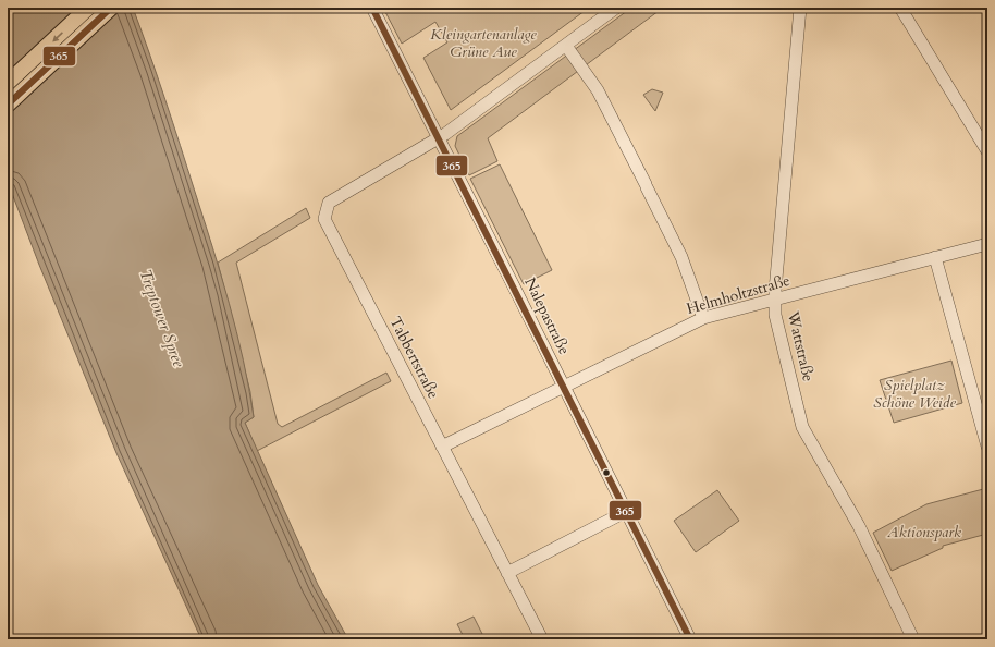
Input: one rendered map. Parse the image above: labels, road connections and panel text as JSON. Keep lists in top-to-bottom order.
{
  "streets": {
    "street": [
      "Helmholtzstraße",
      "Nalepastraße",
      "Wattstraße",
      "Tabbertstraße"
    ]
  },
  "crossings": [
    ["Helmholtzstraße", "Nalepastraße"],
    ["Helmholtzstraße", "Wattstraße"],
    ["Helmholtzstraße", "Tabbertstraße"],
    ["Nalepastraße", "Tabbertstraße"]
  ],
  "water": ["Treptower Spree"],
  "parks": ["Kleingartenanlage Grüne Aue", "Spielplatz Schöne Weide", "Aktionspark"],
  "lines": ["transit line 365"]
}
